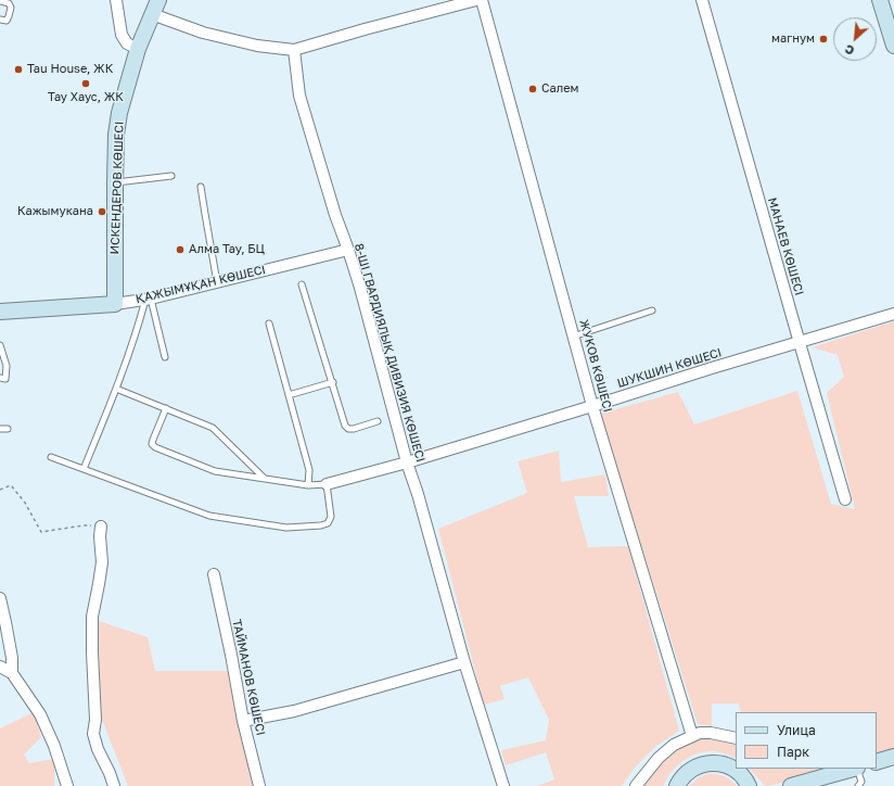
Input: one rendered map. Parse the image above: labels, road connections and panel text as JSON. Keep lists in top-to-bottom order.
{
  "streets": {
    "street": [
      "ИСКЕНДЕРОВ КӨШЕСІ",
      "МАНАЕВ КӨШЕСІ",
      "ҚАЖЫМҰҚАН КӨШЕСІ",
      "8-ШІ ГВАРДИЯЛЫҚ ДИВИЗИЯ КӨШЕСІ",
      "ЖУКОВ КӨШЕСІ",
      "ШУКШИН КӨШЕСІ",
      "ТАЙМАНОВ КӨШЕСІ"
    ]
  },
  "crossings": [
    ["ИСКЕНДЕРОВ КӨШЕСІ", "ҚАЖЫМҰҚАН КӨШЕСІ"],
    ["МАНАЕВ КӨШЕСІ", "ШУКШИН КӨШЕСІ"],
    ["ҚАЖЫМҰҚАН КӨШЕСІ", "8-ШІ ГВАРДИЯЛЫҚ ДИВИЗИЯ КӨШЕСІ"],
    ["8-ШІ ГВАРДИЯЛЫҚ ДИВИЗИЯ КӨШЕСІ", "ШУКШИН КӨШЕСІ"],
    ["ЖУКОВ КӨШЕСІ", "ШУКШИН КӨШЕСІ"]
  ],
  "places": [
    "магнум",
    "Tau House, ЖК",
    "Тау Хаус, ЖК",
    "Салем",
    "Кажымукана",
    "Алма Тау, БЦ"
  ],
  "legend": ["Улица", "Парк"],
  "north": "bottom left"
}
